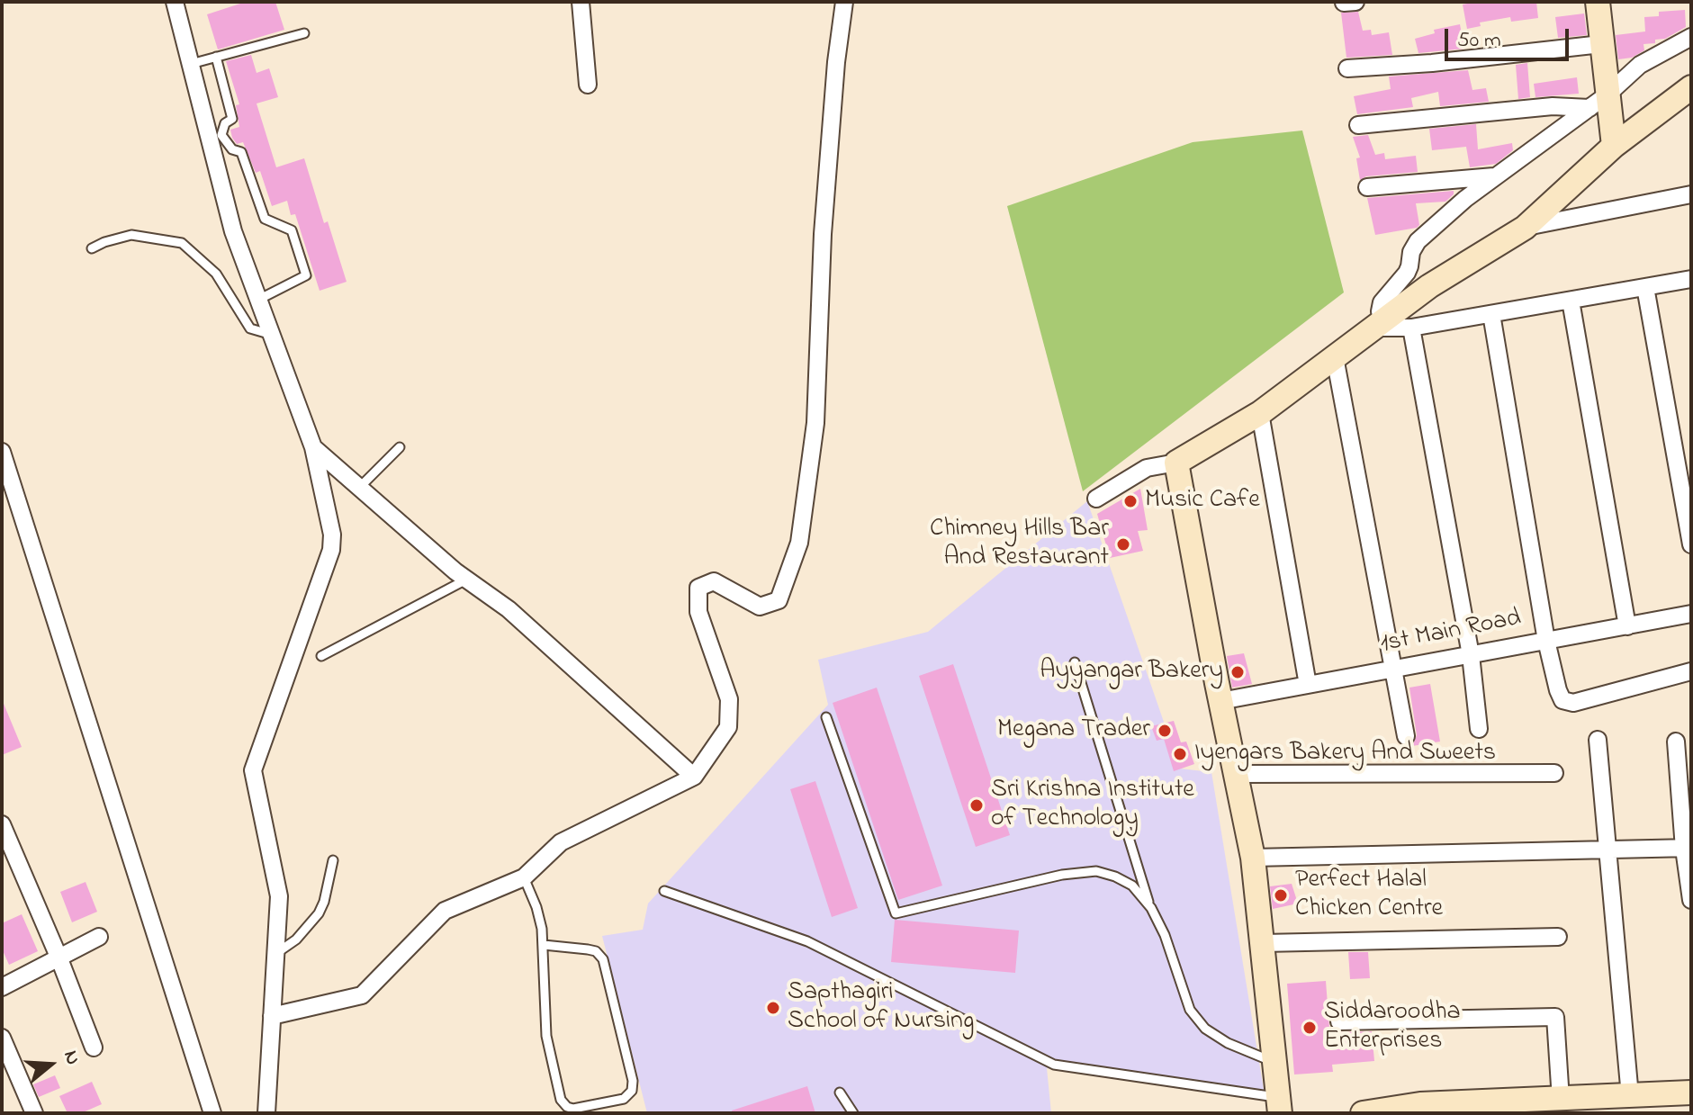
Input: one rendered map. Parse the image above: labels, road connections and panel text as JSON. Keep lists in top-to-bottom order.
{
  "streets": {
    "street": ["1st Main Road"]
  },
  "places": [
    "Music Cafe",
    "Chimney Hills Bar And Restaurant",
    "Ayyangar Bakery",
    "Megana Trader",
    "Iyengars Bakery And Sweets",
    "Sri Krishna Institute of Technology",
    "Perfect Halal Chicken Centre",
    "Sapthagiri School of Nursing",
    "Siddaroodha Enterprises"
  ],
  "scale_bar": "50 m",
  "north": "right"
}
